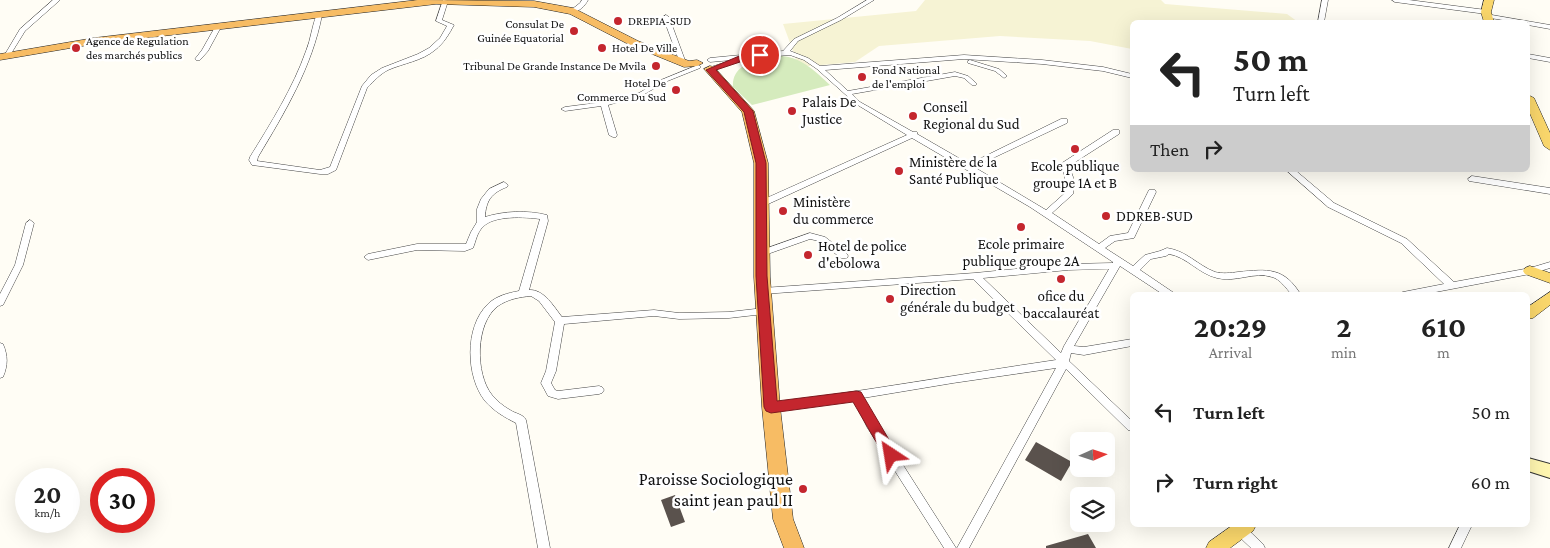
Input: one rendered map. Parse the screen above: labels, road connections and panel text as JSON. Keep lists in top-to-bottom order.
{
  "places": [
    "DREPIA-SUD",
    "Consulat De Guinée Equatorial",
    "Agence de Regulation des marchés publics",
    "Hotel De Ville",
    "Tribunal De Grande Instance De Mvila",
    "Fond National de l'emploi",
    "Hotel De Commerce Du Sud",
    "Palais De Justice",
    "Conseil Regional du Sud",
    "Ecole publique groupe 1A et B",
    "Ministère de la Santé Publique",
    "Ministère du commerce",
    "DDREB-SUD",
    "Ecole primaire publique groupe 2A",
    "Hotel de police d'ebolowa",
    "ofice du baccalauréat",
    "Direction générale du budget",
    "Paroisse Sociologique saint jean paul II"
  ],
  "north": "right",
  "page": {
    "turn": ["50 m", "Turn left"],
    "then": "Then",
    "eta": [
      "20:29",
      "Arrival",
      "2",
      "min",
      "610",
      "m"
    ],
    "list": [
      {
        "name": "Turn left",
        "value": "50 m"
      },
      {
        "name": "Turn right",
        "value": "60 m"
      }
    ],
    "speed": "20 km/h",
    "limit": "30"
  }
}
